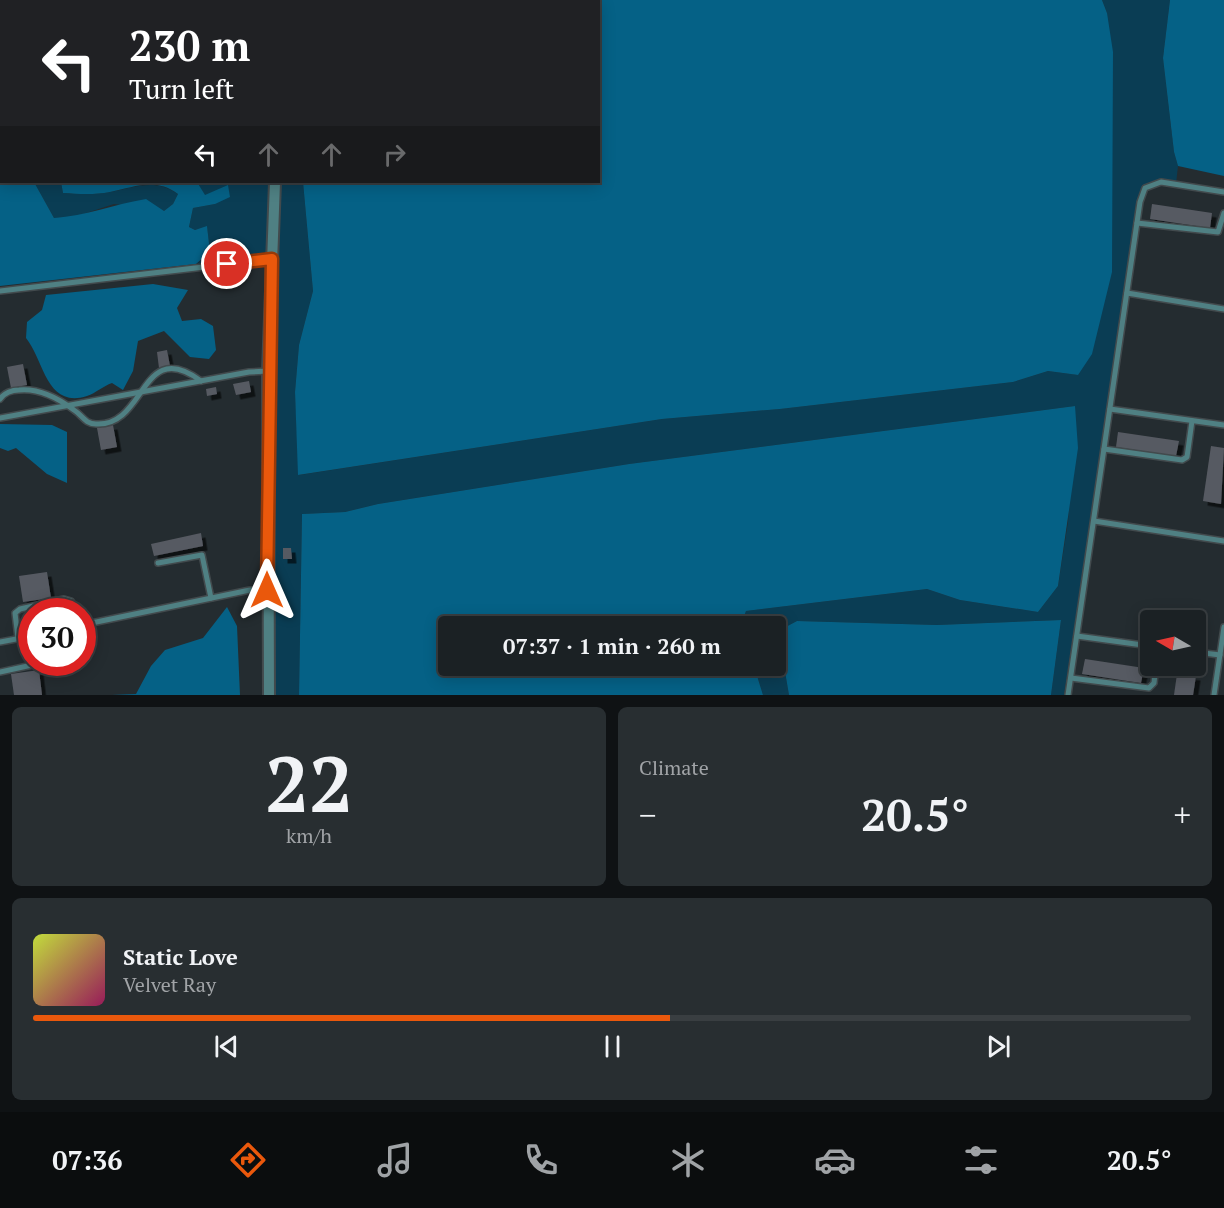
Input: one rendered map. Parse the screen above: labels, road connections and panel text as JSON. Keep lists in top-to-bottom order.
{
  "north": "left",
  "page": {
    "turn": ["230 m", "Turn left"],
    "limit": "30",
    "trip": "07:37 · 1 min · 260 m",
    "tile": [
      ["22", "km/h"],
      "Climate"
    ],
    "heat": ["−", "20.5°", "+"],
    "song": ["Static Love", "Velvet Ray"],
    "tabs": ["07:36", "20.5°"]
  }
}
